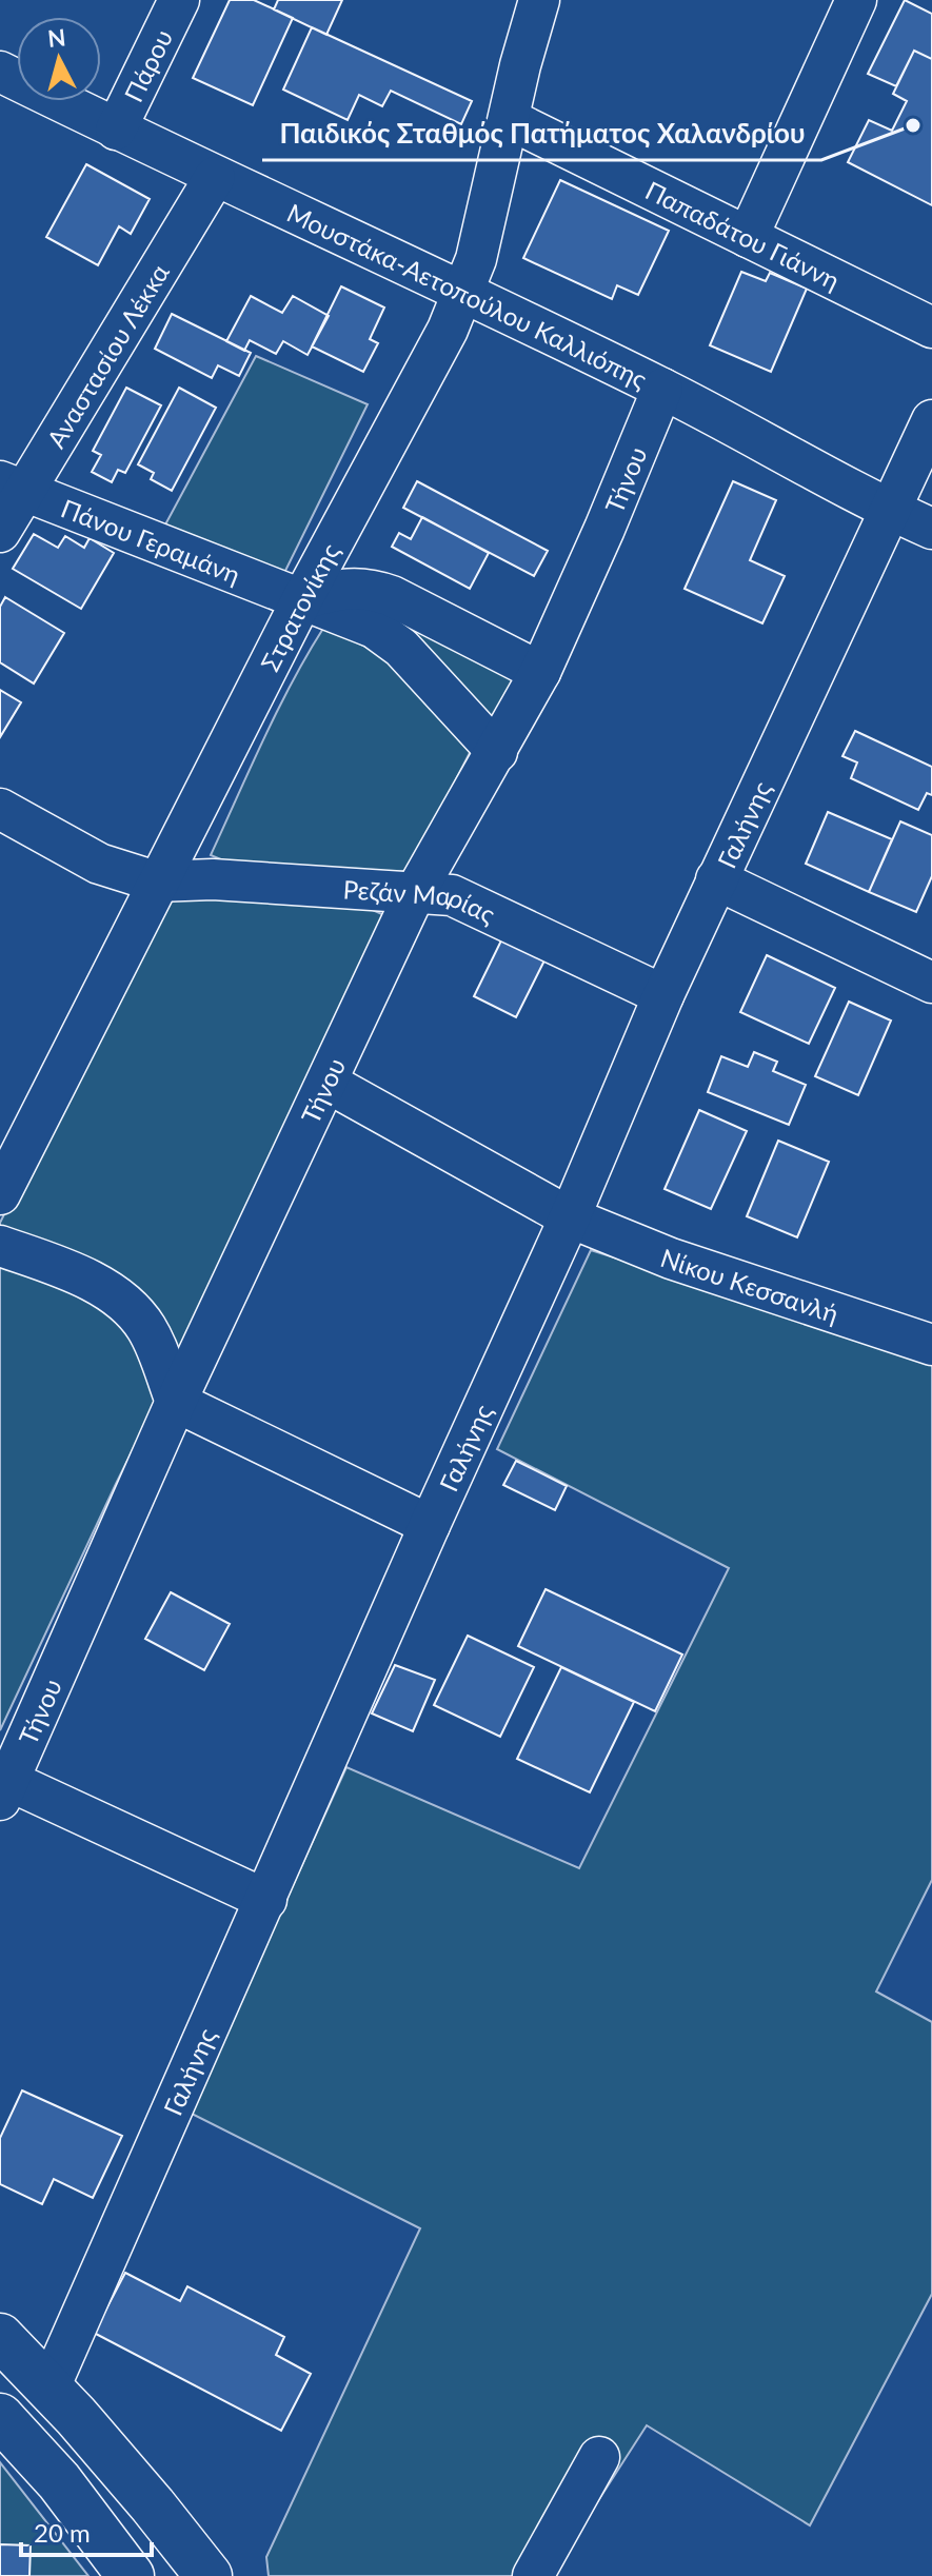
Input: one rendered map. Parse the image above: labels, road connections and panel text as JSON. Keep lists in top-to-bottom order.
{
  "streets": {
    "street": [
      "Πάρου",
      "Παπαδάτου Γιάννη",
      "Μουστάκα-Αετοπούλου Καλλιόπης",
      "Αναστασίου Λέκκα",
      "Τήνου",
      "Πάνου Γεραμάνη",
      "Στρατονίκης",
      "Γαλήνης",
      "Ρεζάν Μαρίας",
      "Νίκου Κεσσανλή"
    ]
  },
  "crossings": [
    ["Πάρου", "Μουστάκα-Αετοπούλου Καλλιόπης"],
    ["Παπαδάτου Γιάννη", "Στρατονίκης"],
    ["Μουστάκα-Αετοπούλου Καλλιόπης", "Αναστασίου Λέκκα"],
    ["Μουστάκα-Αετοπούλου Καλλιόπης", "Τήνου"],
    ["Μουστάκα-Αετοπούλου Καλλιόπης", "Στρατονίκης"],
    ["Μουστάκα-Αετοπούλου Καλλιόπης", "Γαλήνης"],
    ["Αναστασίου Λέκκα", "Πάνου Γεραμάνη"],
    ["Τήνου", "Πάνου Γεραμάνη"],
    ["Τήνου", "Ρεζάν Μαρίας"],
    ["Τήνου", "Νίκου Κεσσανλή"],
    ["Πάνου Γεραμάνη", "Στρατονίκης"],
    ["Στρατονίκης", "Ρεζάν Μαρίας"],
    ["Γαλήνης", "Ρεζάν Μαρίας"],
    ["Γαλήνης", "Νίκου Κεσσανλή"]
  ],
  "places": ["Παιδικός Σταθμός Πατήματος Χαλανδρίου"],
  "scale_bar": "20 m",
  "north": "top"
}
